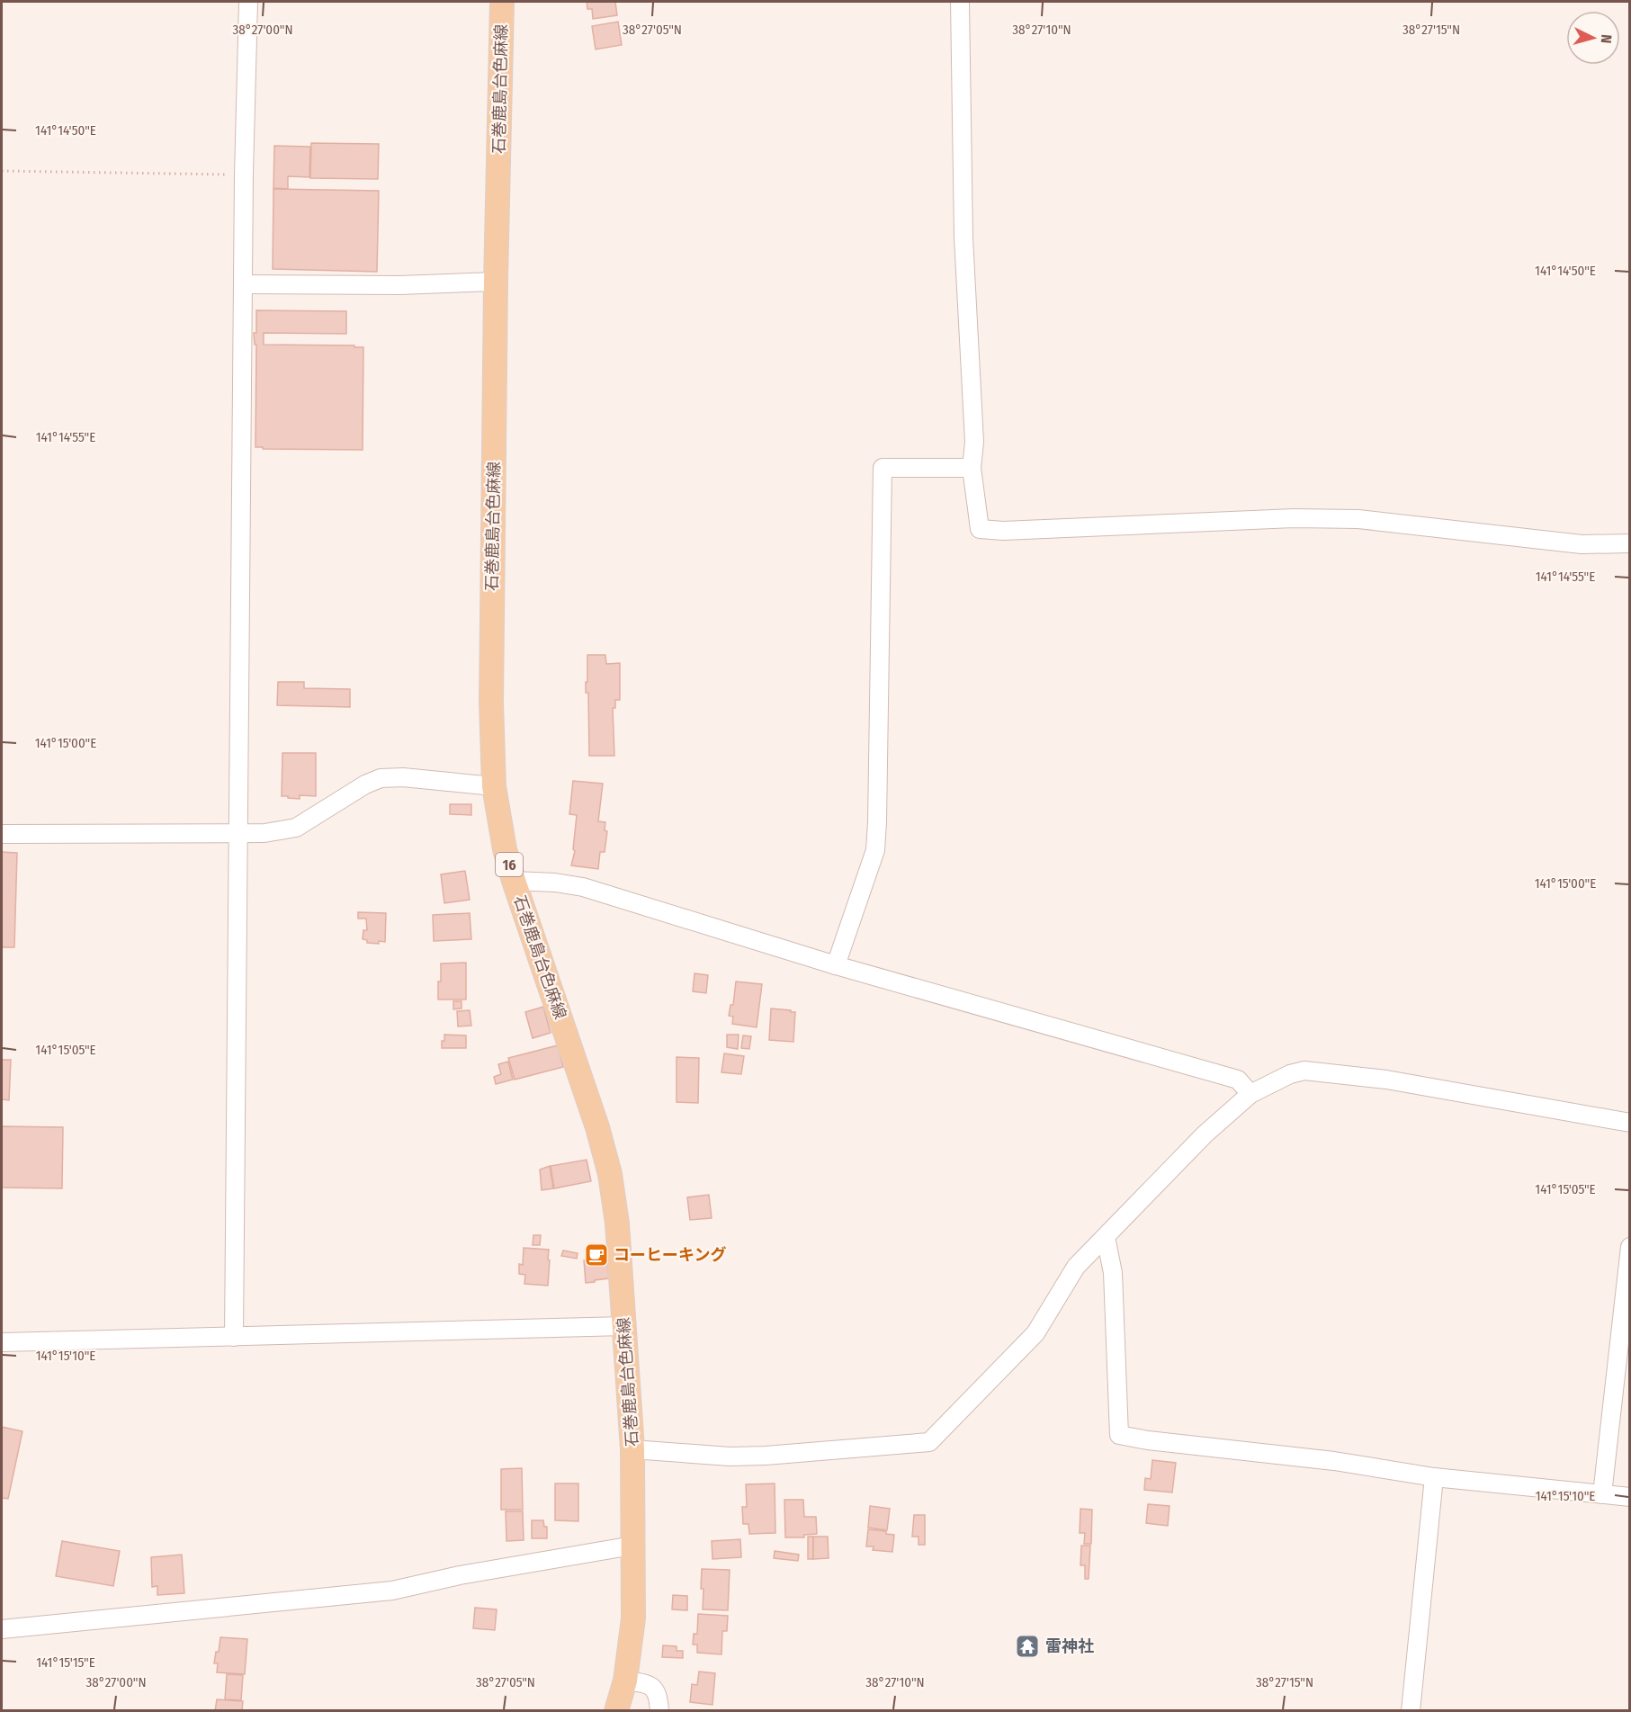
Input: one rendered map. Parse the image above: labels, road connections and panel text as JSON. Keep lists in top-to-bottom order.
{
  "streets": {
    "main road": ["石巻鹿島台色麻線", "16"]
  },
  "places": {
    "cafe": ["コーヒーキング"],
    "temple": ["雷神社"]
  },
  "north": "right",
  "coordinates": [
    "38°27'00\"N",
    "38°27'05\"N",
    "38°27'10\"N",
    "38°27'15\"N",
    "141°14'50\"E",
    "141°14'55\"E",
    "141°15'00\"E",
    "141°15'05\"E",
    "141°15'10\"E",
    "141°15'15\"E"
  ]
}
